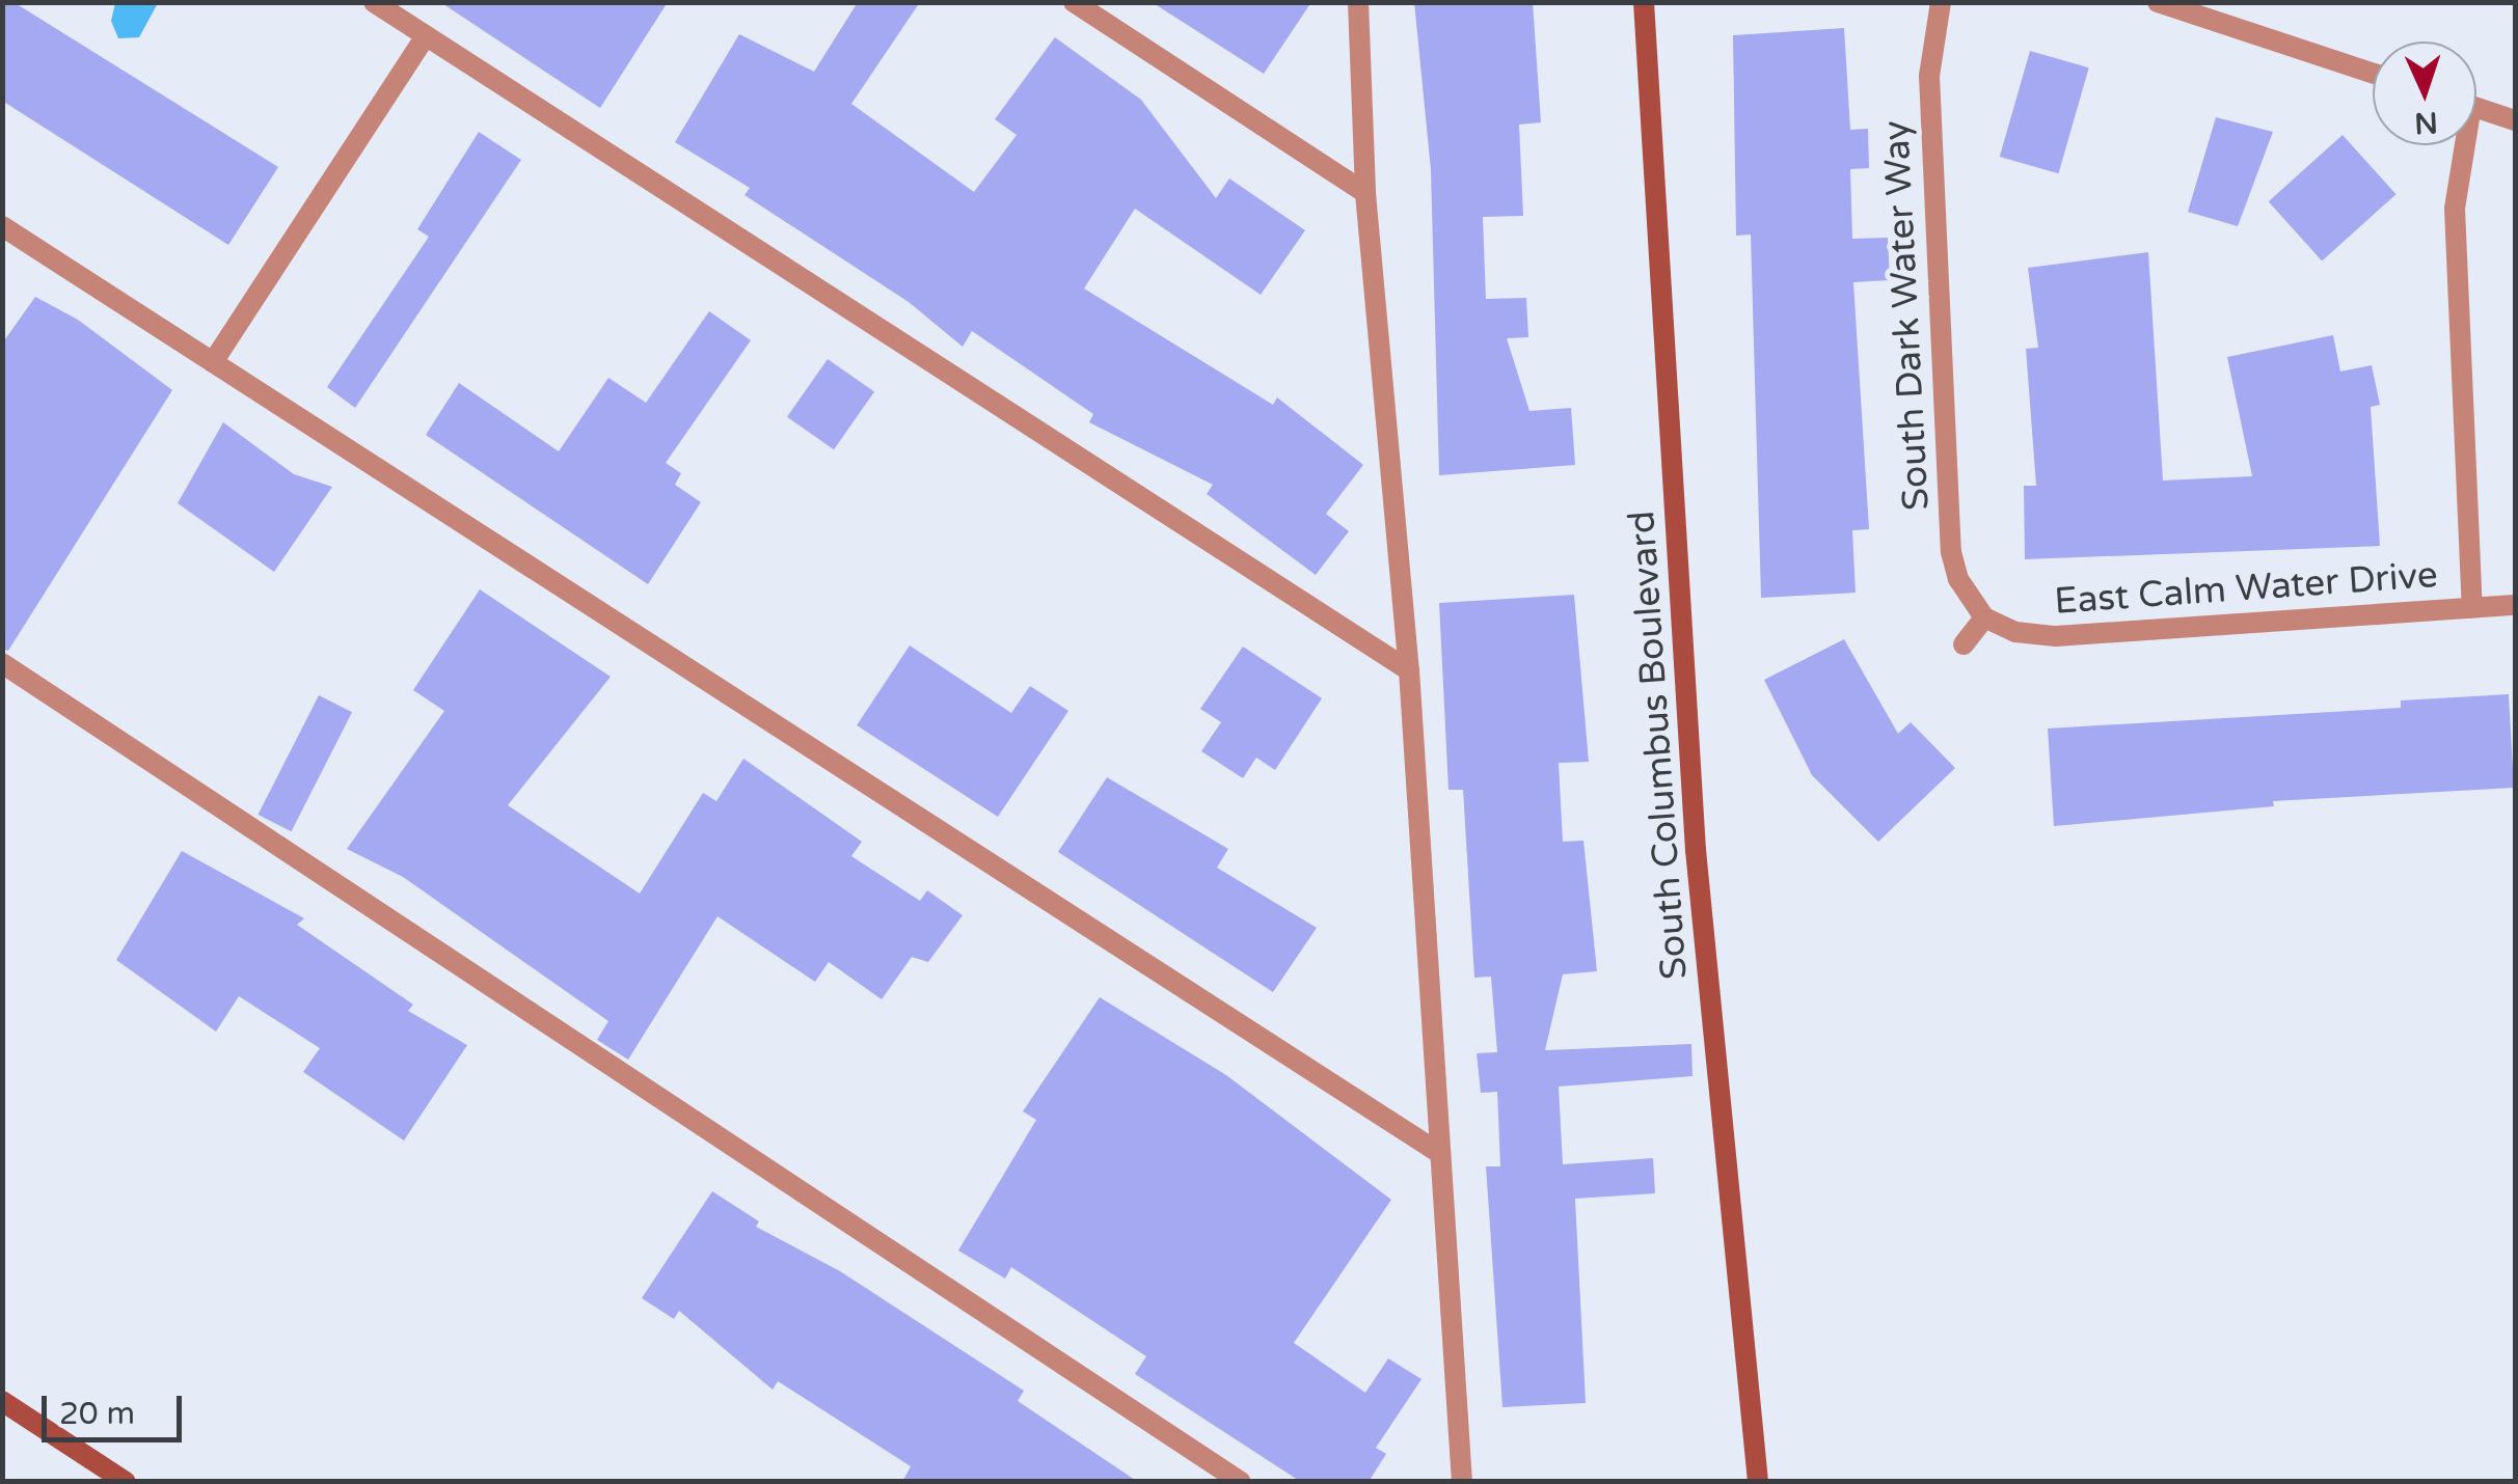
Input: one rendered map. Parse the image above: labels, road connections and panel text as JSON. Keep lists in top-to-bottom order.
{
  "streets": {
    "street": ["South Dark Water Way", "East Calm Water Drive", "South Columbus Boulevard"]
  },
  "crossings": [
    ["South Dark Water Way", "East Calm Water Drive"]
  ],
  "scale_bar": "20 m",
  "north": "bottom"
}
